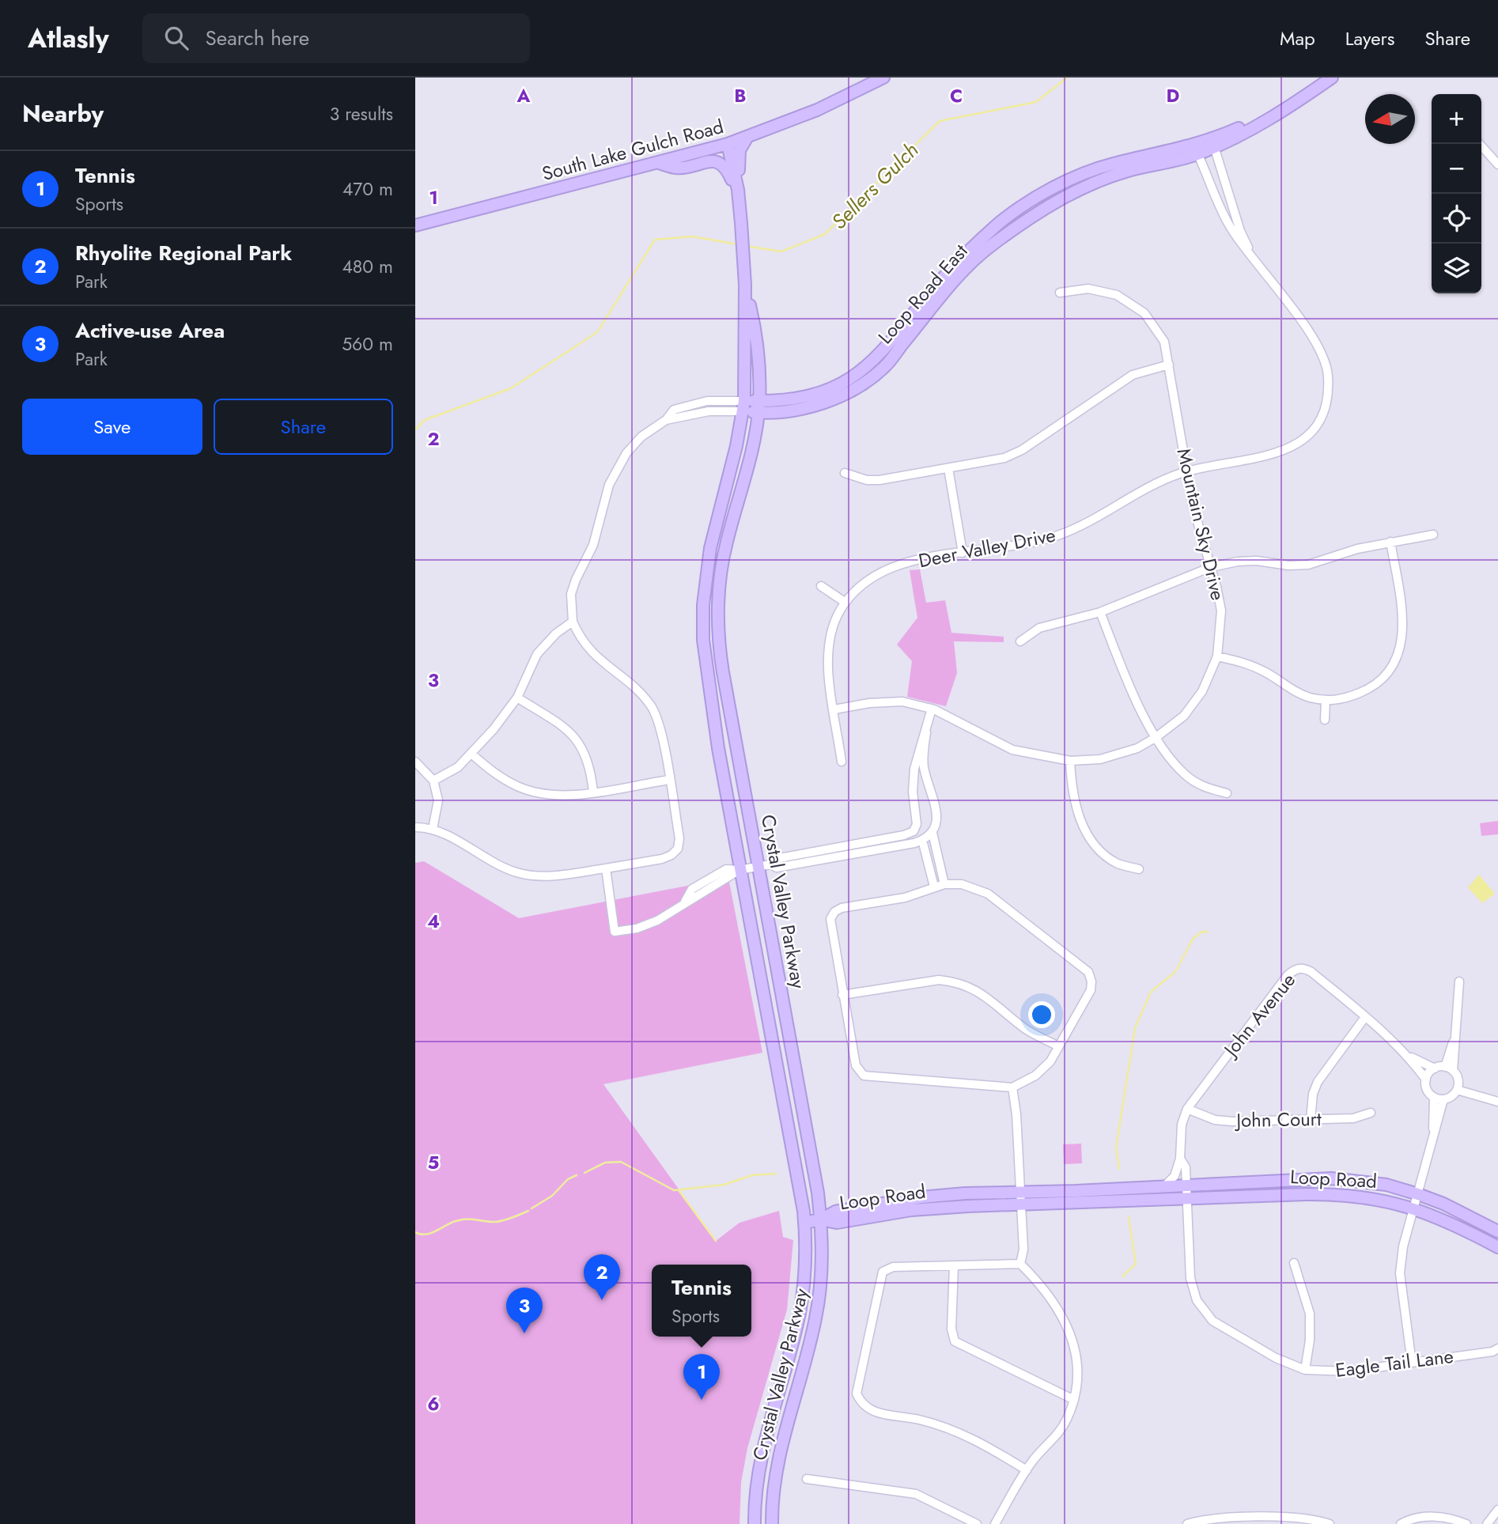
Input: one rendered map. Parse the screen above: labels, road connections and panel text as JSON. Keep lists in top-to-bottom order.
{
  "streets": {
    "main road": [
      "South Lake Gulch Road",
      "Loop Road East",
      "Crystal Valley Parkway",
      "Loop Road"
    ],
    "street": [
      "Mountain Sky Drive",
      "Deer Valley Drive",
      "John Avenue",
      "John Court",
      "Eagle Tail Lane"
    ]
  },
  "crossings": [
    ["South Lake Gulch Road", "Crystal Valley Parkway"],
    ["Loop Road East", "Crystal Valley Parkway"],
    ["Mountain Sky Drive", "Deer Valley Drive"],
    ["Crystal Valley Parkway", "Loop Road"],
    ["John Avenue", "John Court"],
    ["John Avenue", "Loop Road"],
    ["John Avenue", "Eagle Tail Lane"],
    ["Loop Road", "Eagle Tail Lane"]
  ],
  "water": ["Sellers Gulch"],
  "north": "left",
  "page": {
    "header": "Atlasly",
    "search": "Search here",
    "nav": ["Map", "Layers", "Share"],
    "heading": ["Nearby", "3 results"],
    "map_buttons": ["+", "−"],
    "list": [
      {
        "mark": "1",
        "name": "Tennis",
        "note": "Sports",
        "value": "470 m"
      },
      {
        "mark": "2",
        "name": "Rhyolite Regional Park",
        "note": "Park",
        "value": "480 m"
      },
      {
        "mark": "3",
        "name": "Active-use Area",
        "note": "Park",
        "value": "560 m"
      }
    ],
    "buttons": ["Save", "Share"],
    "pins": ["2", "3", "1"],
    "popup": ["Tennis", "Sports"]
  },
  "grid": {
    "columns": [
      "A",
      "B",
      "C",
      "D"
    ],
    "rows": [
      "1",
      "2",
      "3",
      "4",
      "5",
      "6"
    ]
  }
}
